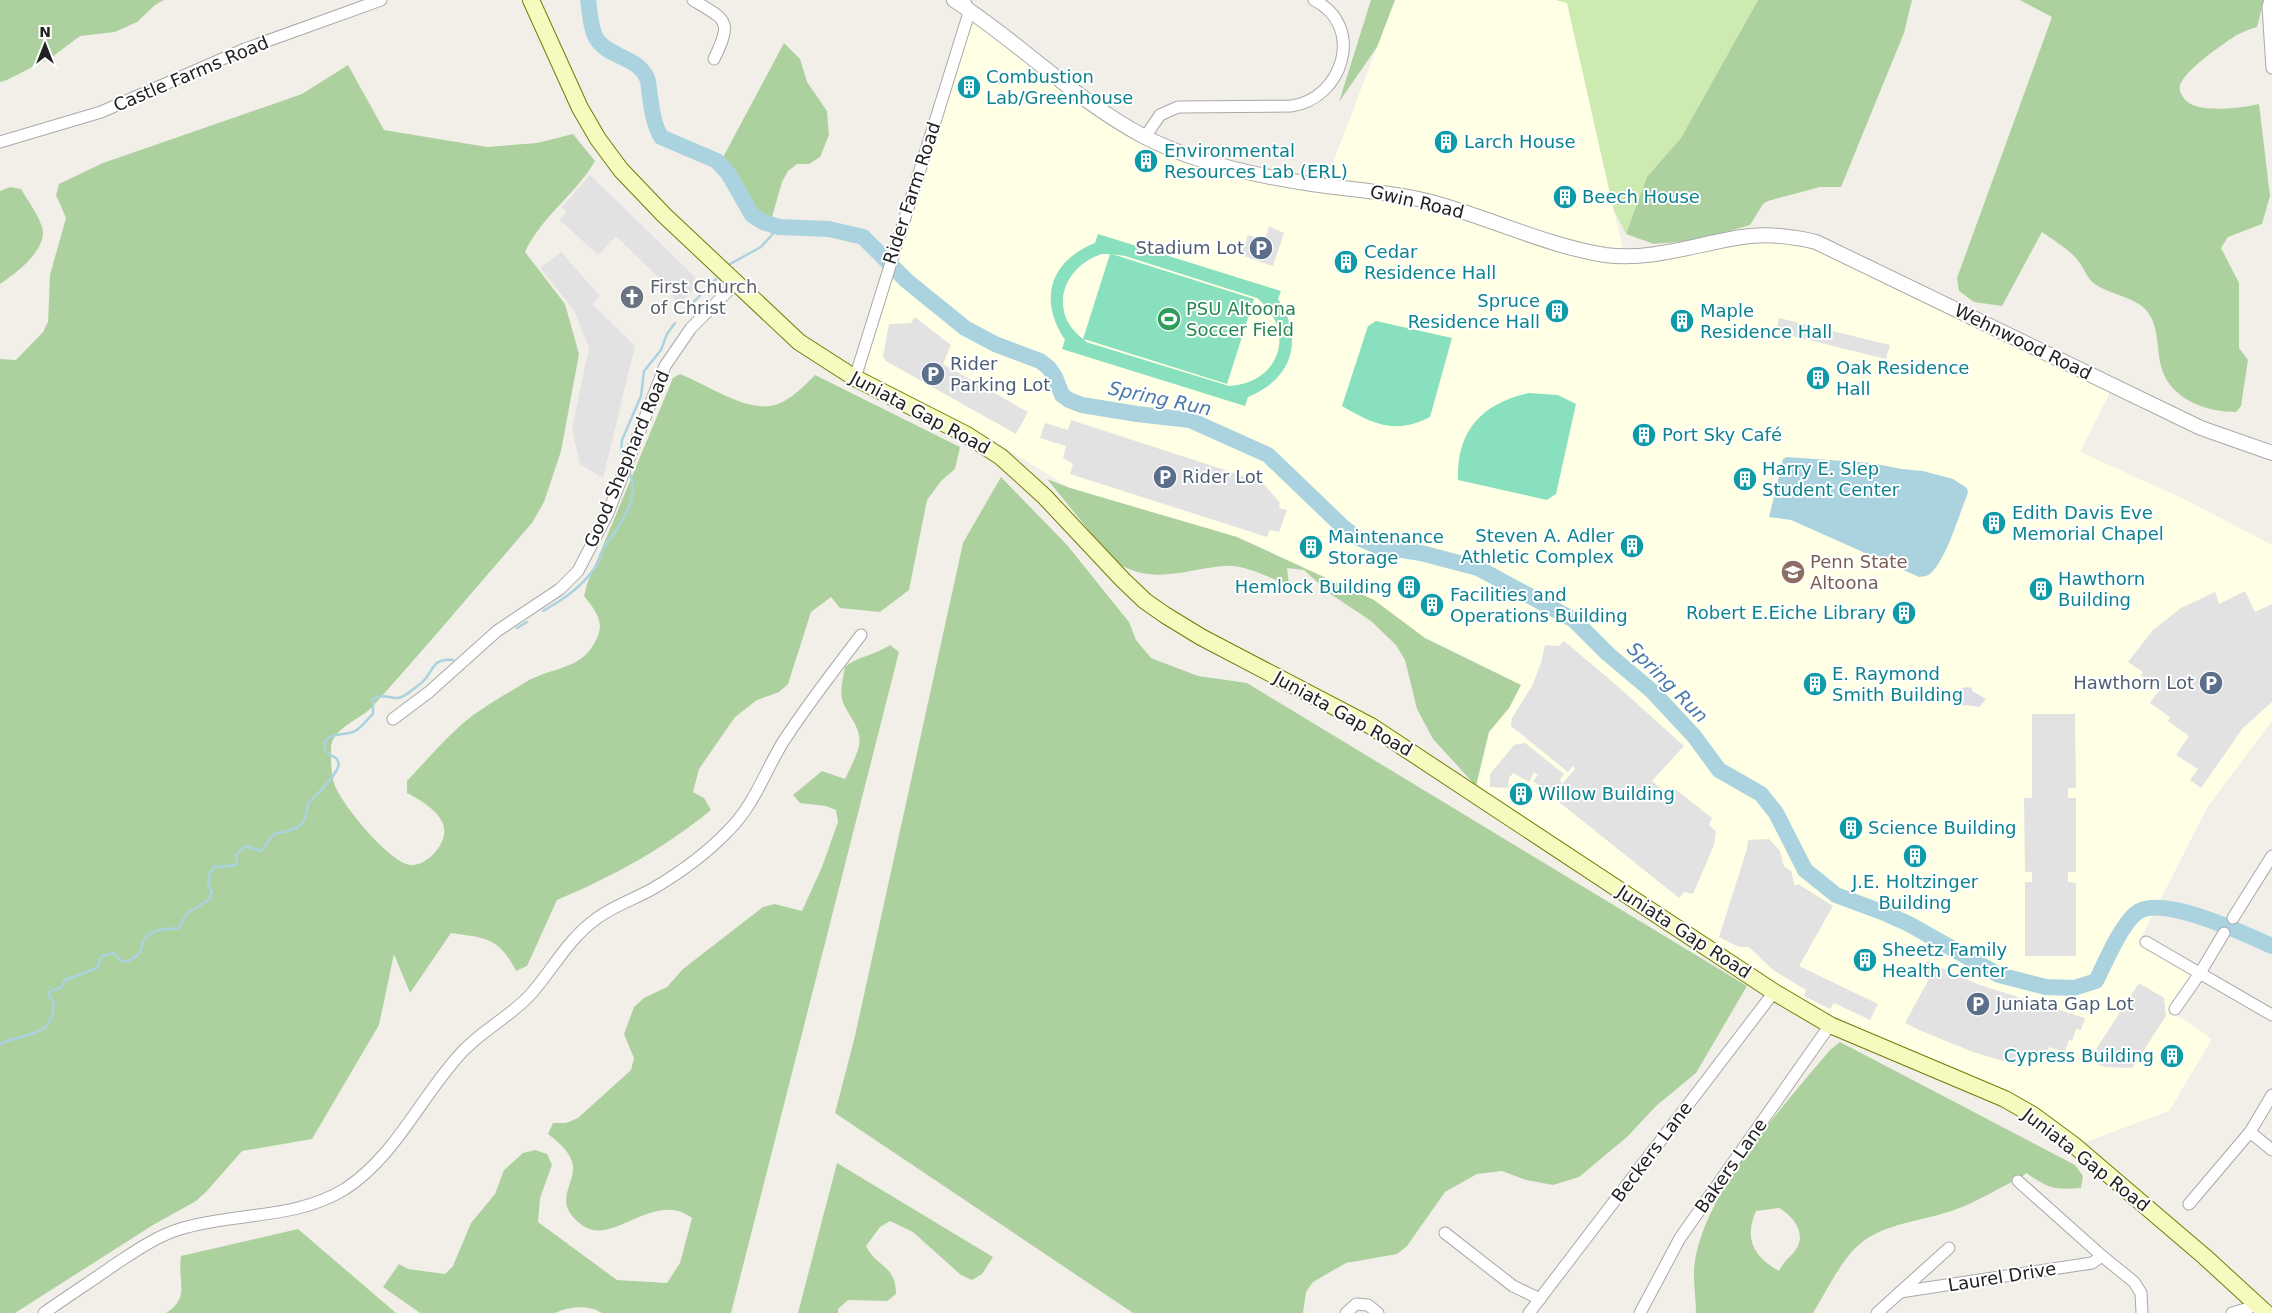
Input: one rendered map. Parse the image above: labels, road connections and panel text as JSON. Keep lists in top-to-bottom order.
{
  "streets": {
    "main road": ["Juniata Gap Road"],
    "street": [
      "Castle Farms Road",
      "Rider Farm Road",
      "Gwin Road",
      "Wehnwood Road",
      "Good Shephard Road",
      "Beckers Lane",
      "Bakers Lane",
      "Laurel Drive"
    ]
  },
  "crossings": [
    ["Rider Farm Road", "Gwin Road"],
    ["Rider Farm Road", "Juniata Gap Road"],
    ["Gwin Road", "Wehnwood Road"],
    ["Juniata Gap Road", "Good Shephard Road"],
    ["Juniata Gap Road", "Beckers Lane"],
    ["Juniata Gap Road", "Bakers Lane"]
  ],
  "water": ["Spring Run"],
  "places": {
    "building": [
      "Combustion Lab/Greenhouse",
      "Larch House",
      "Environmental Resources Lab (ERL)",
      "Beech House",
      "Cedar Residence Hall",
      "Spruce Residence Hall",
      "Maple Residence Hall",
      "Oak Residence Hall",
      "Port Sky Café",
      "Harry E. Slep Student Center",
      "Edith Davis Eve Memorial Chapel",
      "Steven A. Adler Athletic Complex",
      "Maintenance Storage",
      "Hemlock Building",
      "Hawthorn Building",
      "Facilities and Operations Building",
      "Robert E.Eiche Library",
      "E. Raymond Smith Building",
      "Willow Building",
      "Science Building",
      "J.E. Holtzinger Building",
      "Sheetz Family Health Center",
      "Cypress Building"
    ],
    "parking": [
      "Stadium Lot",
      "Rider Parking Lot",
      "Rider Lot",
      "Hawthorn Lot",
      "Juniata Gap Lot"
    ],
    "church": ["First Church of Christ"],
    "sports": ["PSU Altoona Soccer Field"],
    "school or university": ["Penn State Altoona"]
  },
  "north": "top"
}
